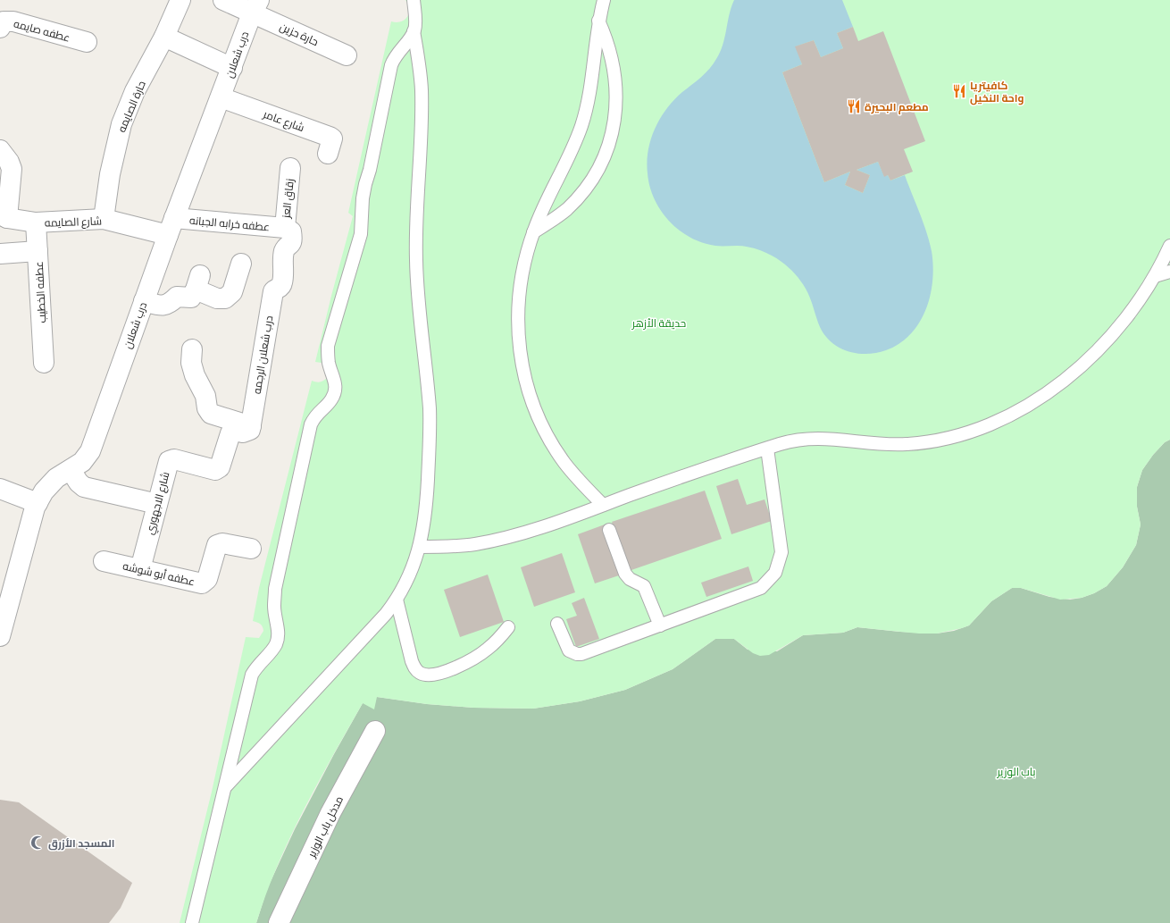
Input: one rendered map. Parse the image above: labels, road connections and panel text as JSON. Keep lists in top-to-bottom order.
{
  "streets": {
    "street": [
      "عطفه صايمه",
      "حارة حزين",
      "درب شعلان",
      "حارة الصايمه",
      "شارع عامر",
      "زقاق العز",
      "شارع الصايمه",
      "عطفه خرابه الجبانه",
      "عطفه الخطيب",
      "درب شعلان الرجمه",
      "شارع الاجهوري",
      "عطفه أبو شوشه",
      "مدخل باب الوزير"
    ]
  },
  "crossings": [
    ["حارة حزين", "درب شعلان"],
    ["درب شعلان", "شارع عامر"],
    ["درب شعلان", "شارع الصايمه"],
    ["درب شعلان", "عطفه خرابه الجبانه"],
    ["حارة الصايمه", "شارع الصايمه"],
    ["زقاق العز", "عطفه خرابه الجبانه"],
    ["زقاق العز", "درب شعلان الرجمه"],
    ["شارع الصايمه", "عطفه خرابه الجبانه"],
    ["شارع الصايمه", "عطفه الخطيب"],
    ["عطفه خرابه الجبانه", "درب شعلان الرجمه"],
    ["درب شعلان الرجمه", "شارع الاجهوري"],
    ["شارع الاجهوري", "عطفه أبو شوشه"]
  ],
  "parks": ["حديقة الأزهر", "باب الوزير"],
  "places": {
    "restaurant": ["كافيتريا واحة النخيل", "مطعم البحيرة"],
    "mosque": ["المسجد الأزرق"]
  }
}
